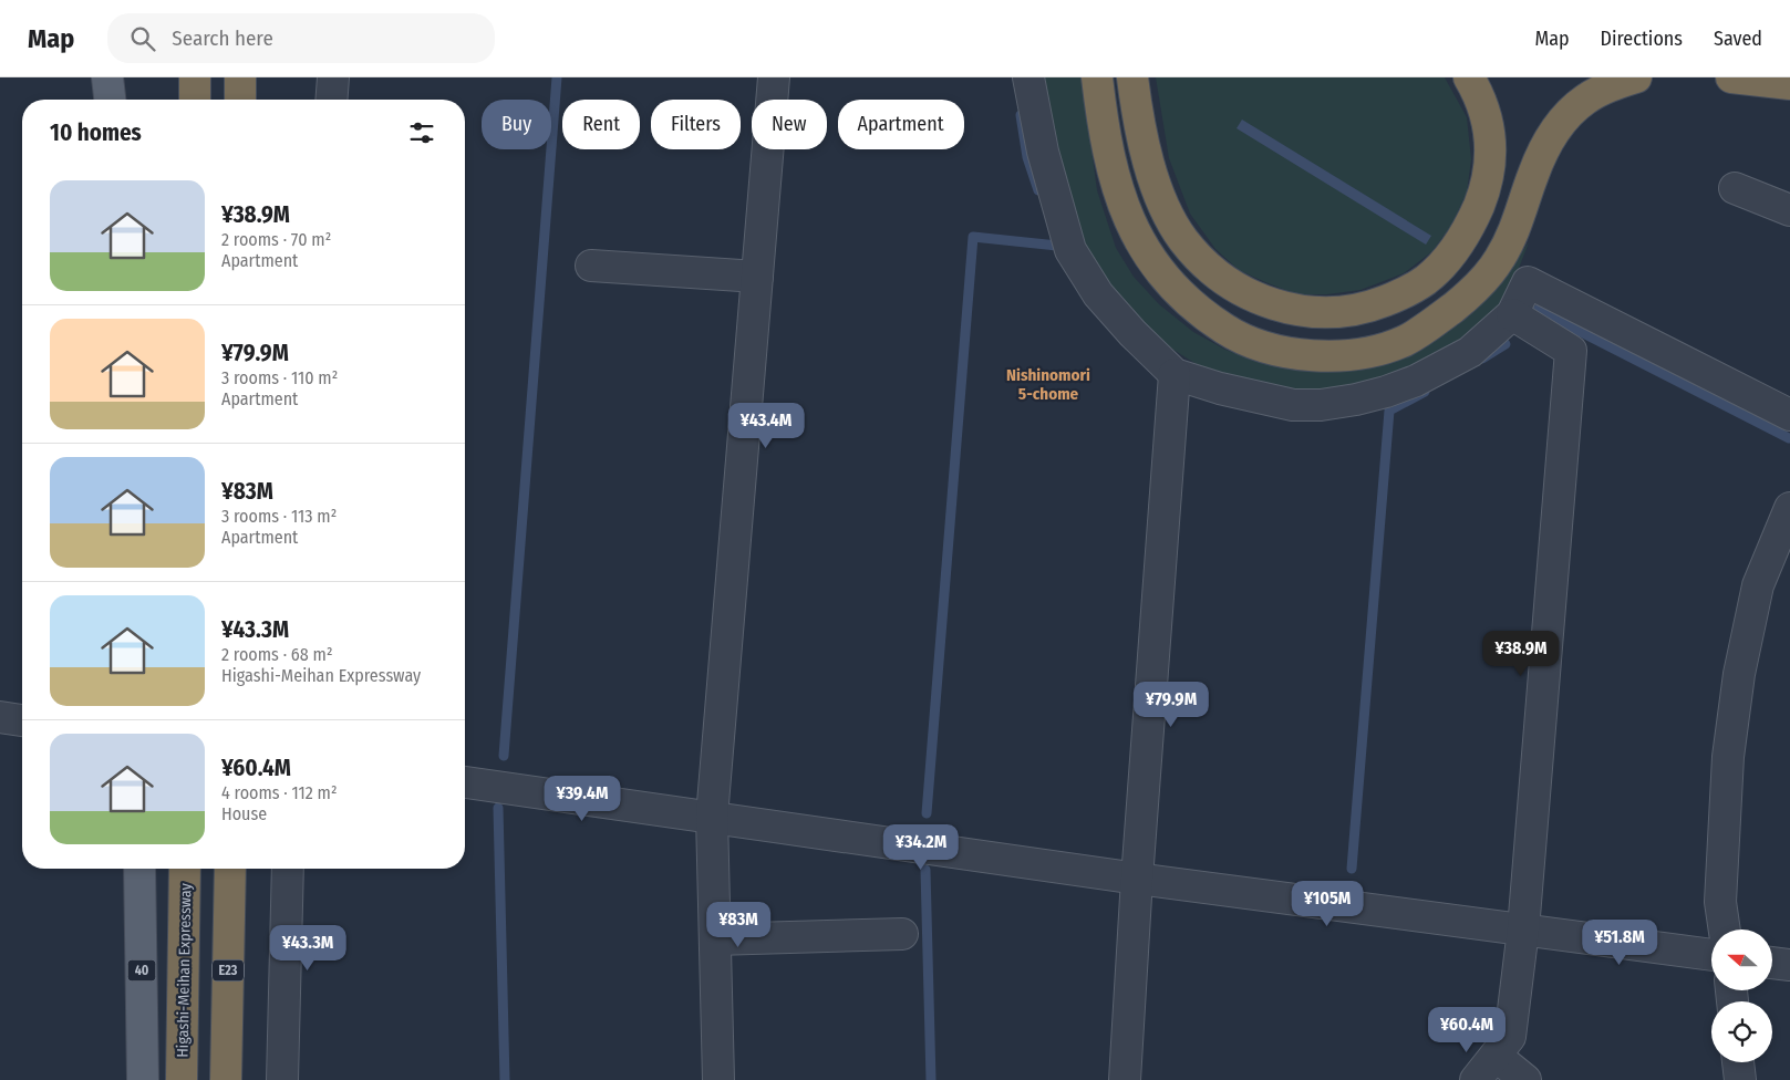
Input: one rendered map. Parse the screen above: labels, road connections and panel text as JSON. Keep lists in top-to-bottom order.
{
  "streets": {
    "highway": ["Higashi-Meihan Expressway", "E23"],
    "main road": ["40"]
  },
  "districts": ["Nishinomori 5-chome"],
  "north": "left",
  "page": {
    "header": "Map",
    "search": "Search here",
    "nav": ["Map", "Directions", "Saved"],
    "chip": [
      "Buy",
      "Rent",
      "Filters",
      "New",
      "Apartment"
    ],
    "heading": "10 homes",
    "list": [
      {
        "name": "¥38.9M",
        "note": "2 rooms · 70 m² · Apartment"
      },
      {
        "name": "¥79.9M",
        "note": "3 rooms · 110 m² · Apartment"
      },
      {
        "name": "¥83M",
        "note": "3 rooms · 113 m² · Apartment"
      },
      {
        "name": "¥43.3M",
        "note": "2 rooms · 68 m² · Higashi-Meihan Expressway"
      },
      {
        "name": "¥60.4M",
        "note": "4 rooms · 112 m² · House"
      }
    ],
    "price": [
      "¥43.4M",
      "¥38.9M",
      "¥79.9M",
      "¥39.4M",
      "¥34.2M",
      "¥105M",
      "¥83M",
      "¥51.8M",
      "¥43.3M",
      "¥60.4M"
    ]
  }
}
